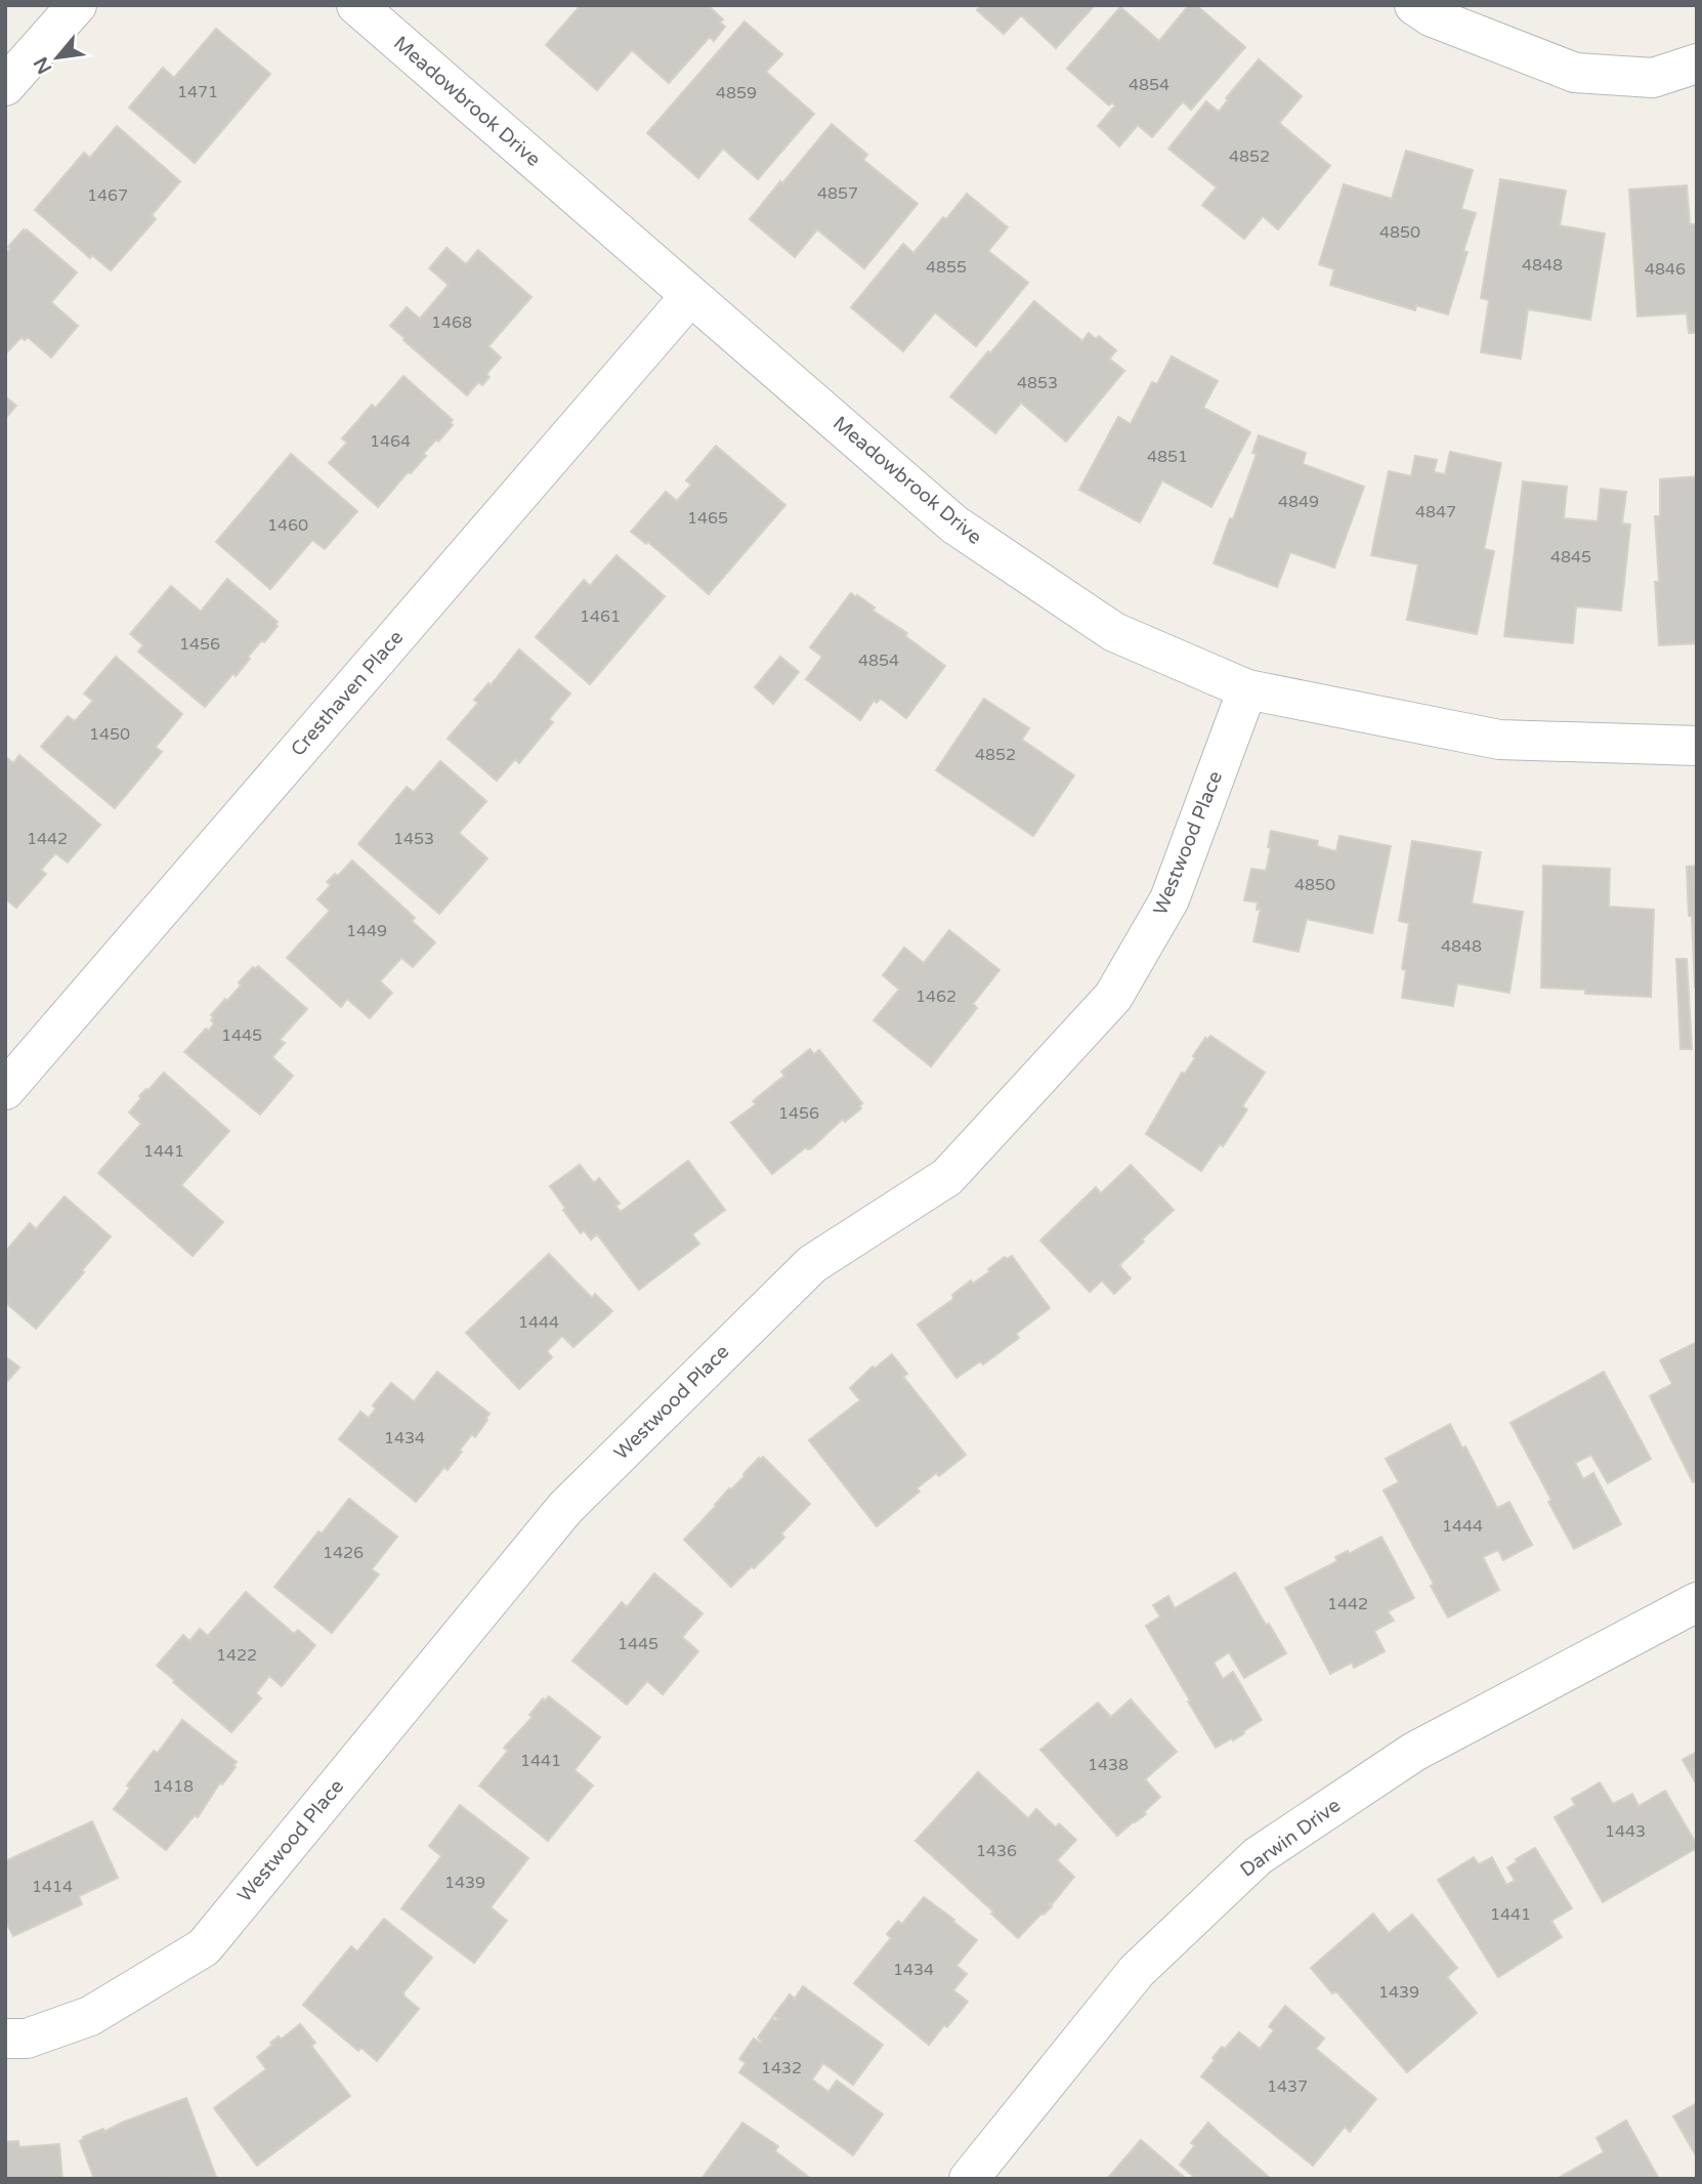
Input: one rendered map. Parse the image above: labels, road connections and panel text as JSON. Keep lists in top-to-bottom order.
{
  "streets": {
    "street": [
      "Meadowbrook Drive",
      "Cresthaven Place",
      "Westwood Place",
      "Darwin Drive"
    ]
  },
  "crossings": [
    ["Meadowbrook Drive", "Cresthaven Place"],
    ["Meadowbrook Drive", "Westwood Place"]
  ],
  "house_numbers": [
    "4854",
    "1471",
    "4859",
    "4852",
    "4857",
    "1467",
    "4850",
    "4848",
    "4855",
    "4846",
    "1468",
    "4853",
    "1464",
    "4851",
    "4849",
    "4847",
    "1465",
    "1460",
    "4845",
    "1461",
    "1456",
    "4854",
    "1450",
    "4852",
    "1442",
    "1453",
    "4850",
    "1449",
    "4848",
    "1462",
    "1445",
    "1456",
    "1441",
    "1444",
    "1434",
    "1444",
    "1426",
    "1442",
    "1445",
    "1422",
    "1441",
    "1438",
    "1418",
    "1443",
    "1436",
    "1439",
    "1414",
    "1441",
    "1434",
    "1439",
    "1432",
    "1437"
  ],
  "north": "bottom left"
}
